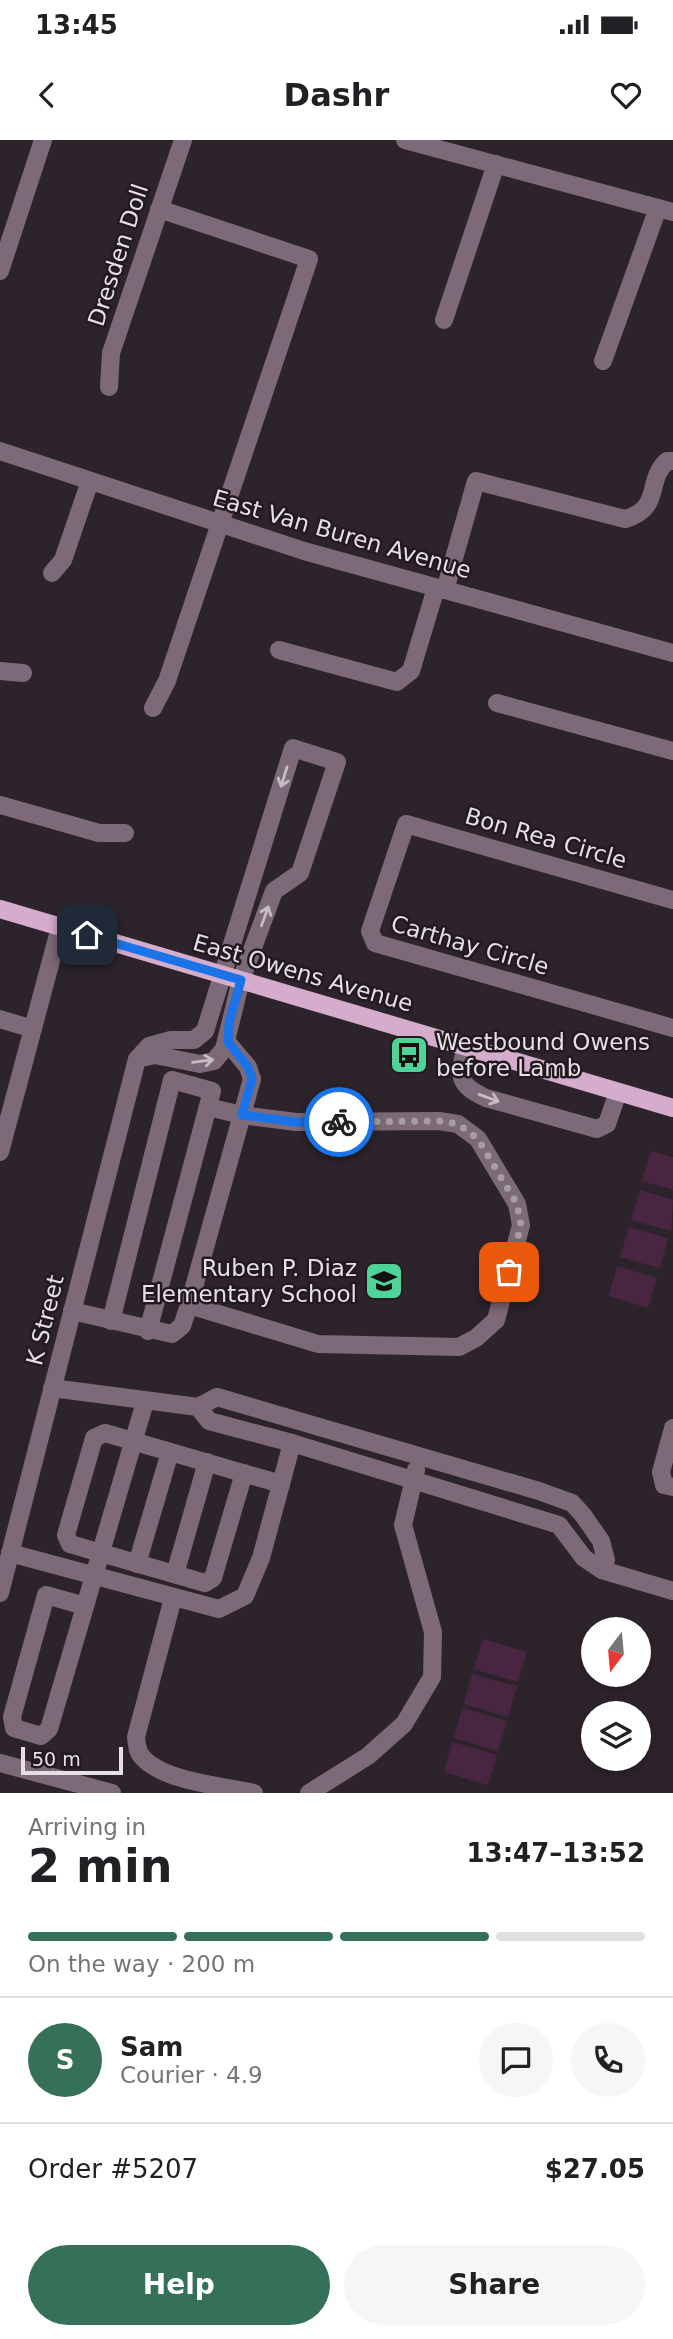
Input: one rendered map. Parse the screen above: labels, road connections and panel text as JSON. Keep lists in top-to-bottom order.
{
  "streets": {
    "main road": ["East Owens Avenue"],
    "street": [
      "Dresden Doll",
      "East Van Buren Avenue",
      "Bon Rea Circle",
      "Carthay Circle",
      "K Street"
    ]
  },
  "crossings": [
    ["Bon Rea Circle", "Carthay Circle"]
  ],
  "places": {
    "bus stop": ["Westbound Owens before Lamb"],
    "school or university": ["Ruben P. Diaz Elementary School"]
  },
  "scale_bar": "50 m",
  "north": "bottom",
  "page": {
    "status": "13:45",
    "header": "Dashr",
    "scale": "50 m",
    "heading": ["2 min", "Arriving in", "13:47–13:52"],
    "panel": [
      "Sam",
      "Courier · 4.9",
      "Order #5207",
      "$27.05"
    ],
    "bar": "On the way · 200 m",
    "round": "S",
    "buttons": ["Help", "Share"]
  }
}
